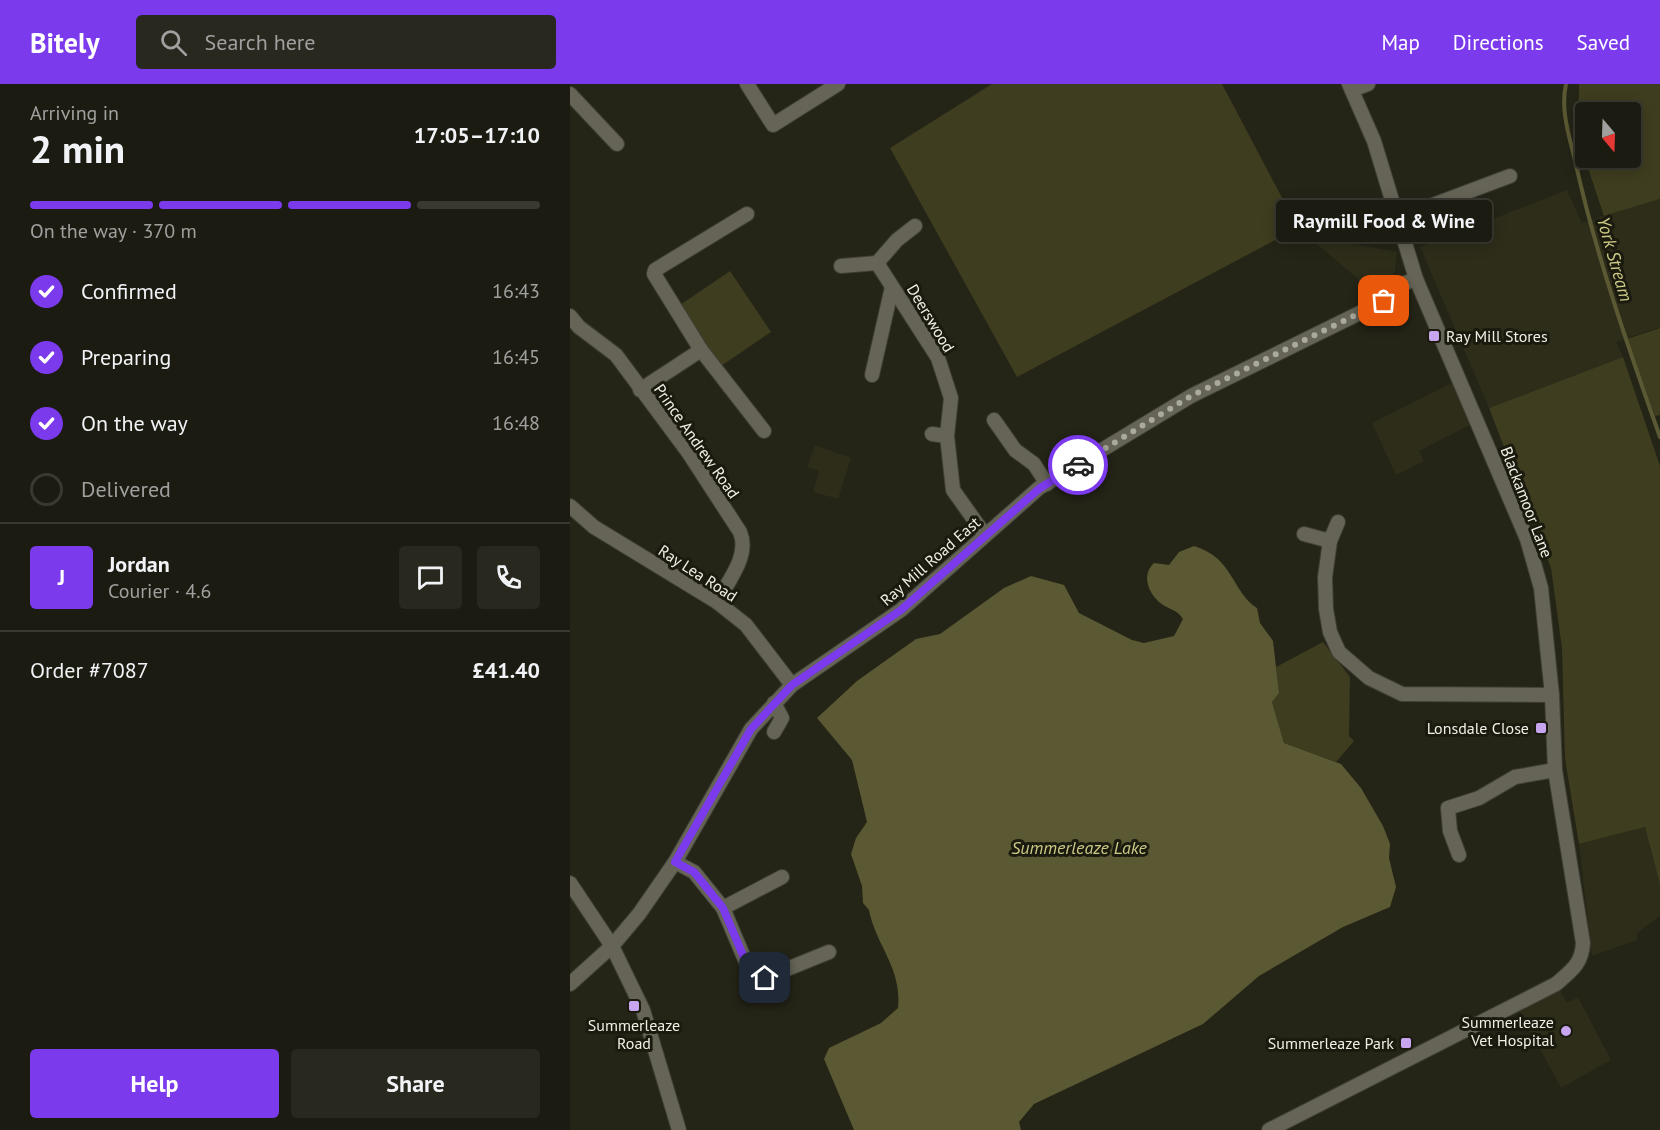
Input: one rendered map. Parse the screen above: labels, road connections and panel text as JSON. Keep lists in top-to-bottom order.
{
  "streets": {
    "street": [
      "Deerswood",
      "Prince Andrew Road",
      "Blackamoor Lane",
      "Ray Mill Road East",
      "Ray Lea Road"
    ]
  },
  "crossings": [
    ["Deerswood", "Ray Mill Road East"],
    ["Prince Andrew Road", "Ray Lea Road"],
    ["Blackamoor Lane", "Ray Mill Road East"],
    ["Ray Mill Road East", "Ray Lea Road"]
  ],
  "water": ["York Stream", "Summerleaze Lake"],
  "places": {
    "other": ["Raymill Food & Wine", "Summerleaze Vet Hospital"],
    "transit": [
      "Ray Mill Stores",
      "Lonsdale Close",
      "Summerleaze Road",
      "Summerleaze Park"
    ]
  },
  "north": "bottom",
  "page": {
    "header": "Bitely",
    "search": "Search here",
    "nav": ["Map", "Directions", "Saved"],
    "heading": ["2 min", "Arriving in", "17:05–17:10"],
    "panel": [
      "Jordan",
      "Courier · 4.6",
      "Order #7087",
      "£41.40"
    ],
    "bar": "On the way · 370 m",
    "bubble": "Raymill Food & Wine",
    "list": [
      ["Confirmed", "16:43"],
      ["Preparing", "16:45"],
      ["On the way", "16:48"],
      "Delivered"
    ],
    "round": "J",
    "buttons": ["Help", "Share"]
  }
}
